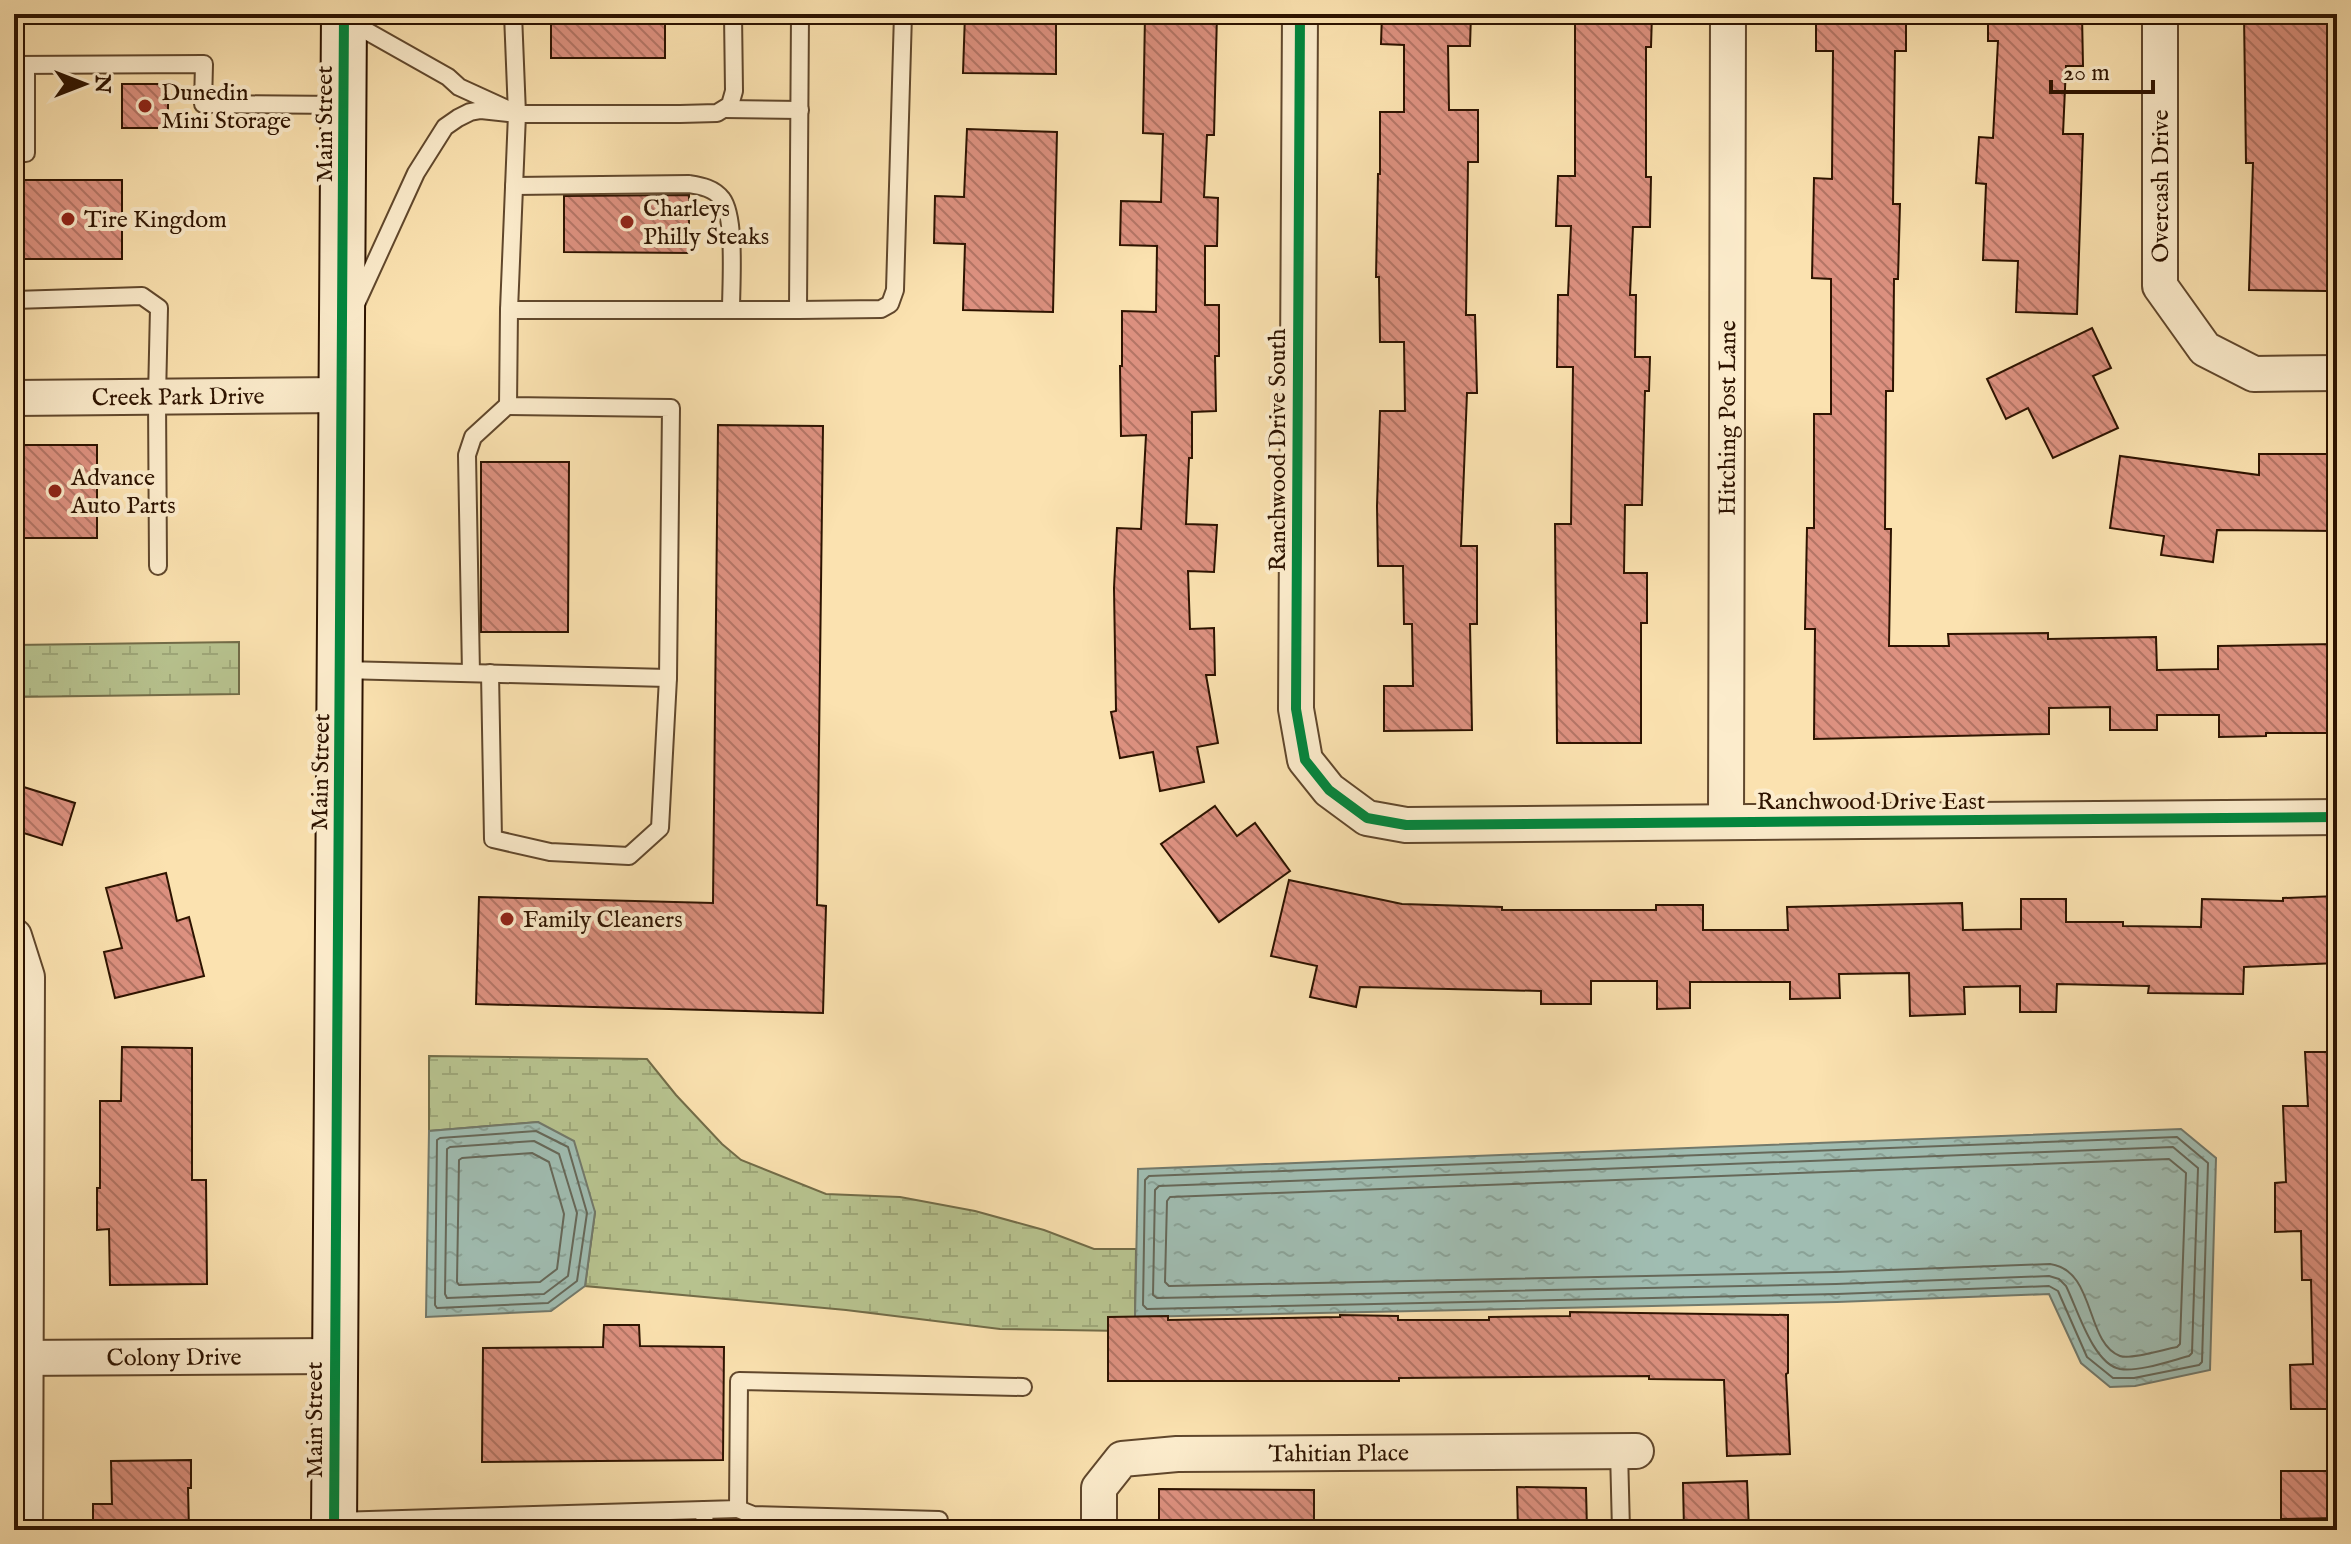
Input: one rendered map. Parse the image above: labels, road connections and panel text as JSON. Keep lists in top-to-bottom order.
{
  "streets": {
    "main road": ["Main Street"],
    "street": [
      "Overcash Drive",
      "Creek Park Drive",
      "Hitching Post Lane",
      "Ranchwood Drive South",
      "Ranchwood Drive East",
      "Colony Drive",
      "Tahitian Place"
    ]
  },
  "crossings": [
    ["Main Street", "Creek Park Drive"],
    ["Main Street", "Colony Drive"],
    ["Hitching Post Lane", "Ranchwood Drive East"],
    ["Ranchwood Drive South", "Ranchwood Drive East"]
  ],
  "places": [
    "Dunedin Mini Storage",
    "Tire Kingdom",
    "Charleys Philly Steaks",
    "Advance Auto Parts",
    "Family Cleaners"
  ],
  "scale_bar": "20 m",
  "north": "right"
}
